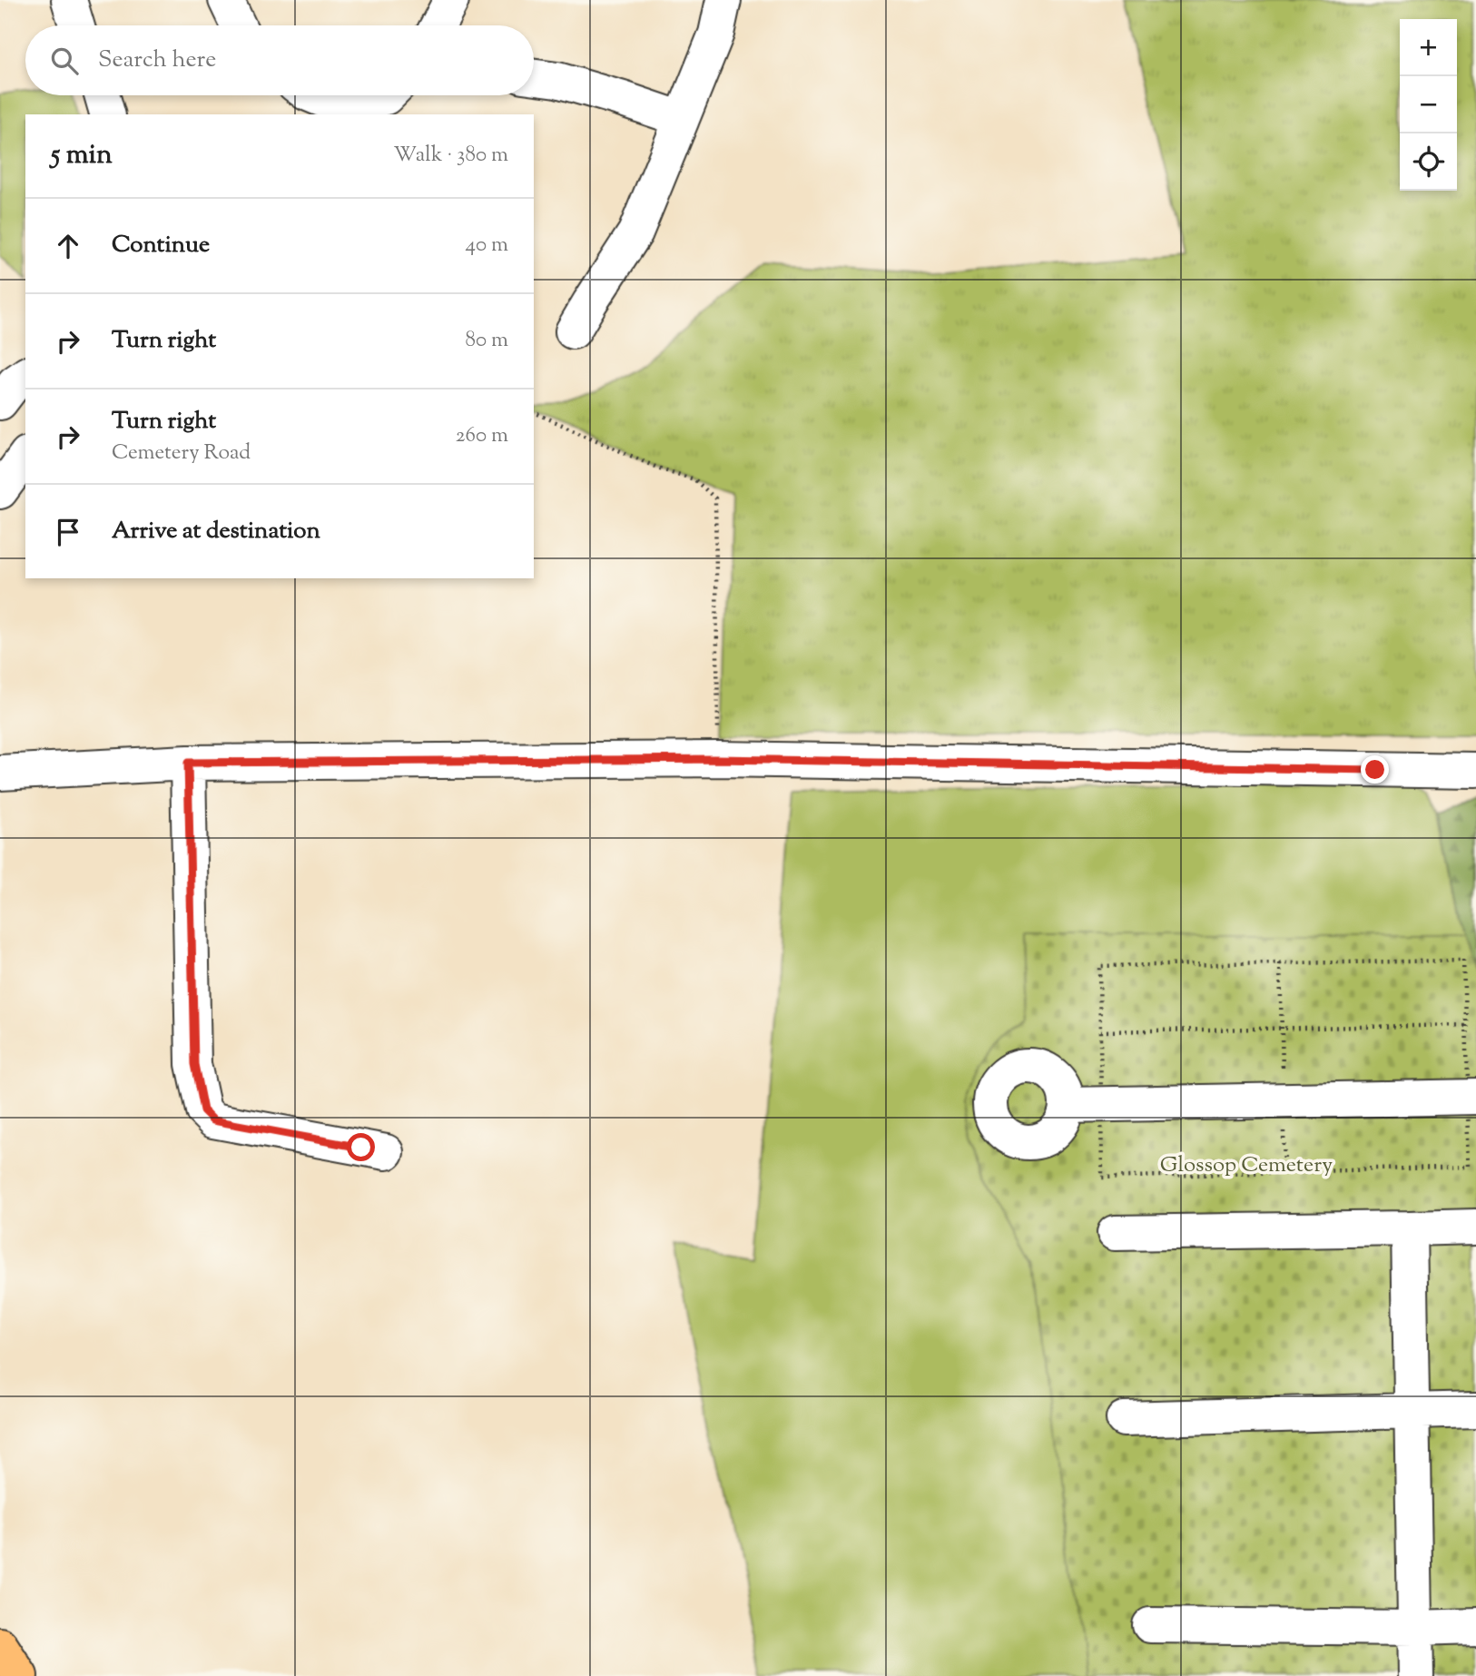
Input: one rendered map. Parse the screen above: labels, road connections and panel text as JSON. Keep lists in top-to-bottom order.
{
  "parks": ["Glossop Cemetery"],
  "page": {
    "map_buttons": ["+", "−"],
    "search": "Search here",
    "heading": ["5 min", "Walk · 380 m"],
    "list": [
      ["Continue", "40 m"],
      ["Turn right", "80 m"],
      ["Turn right", "Cemetery Road", "260 m"],
      "Arrive at destination"
    ]
  }
}
